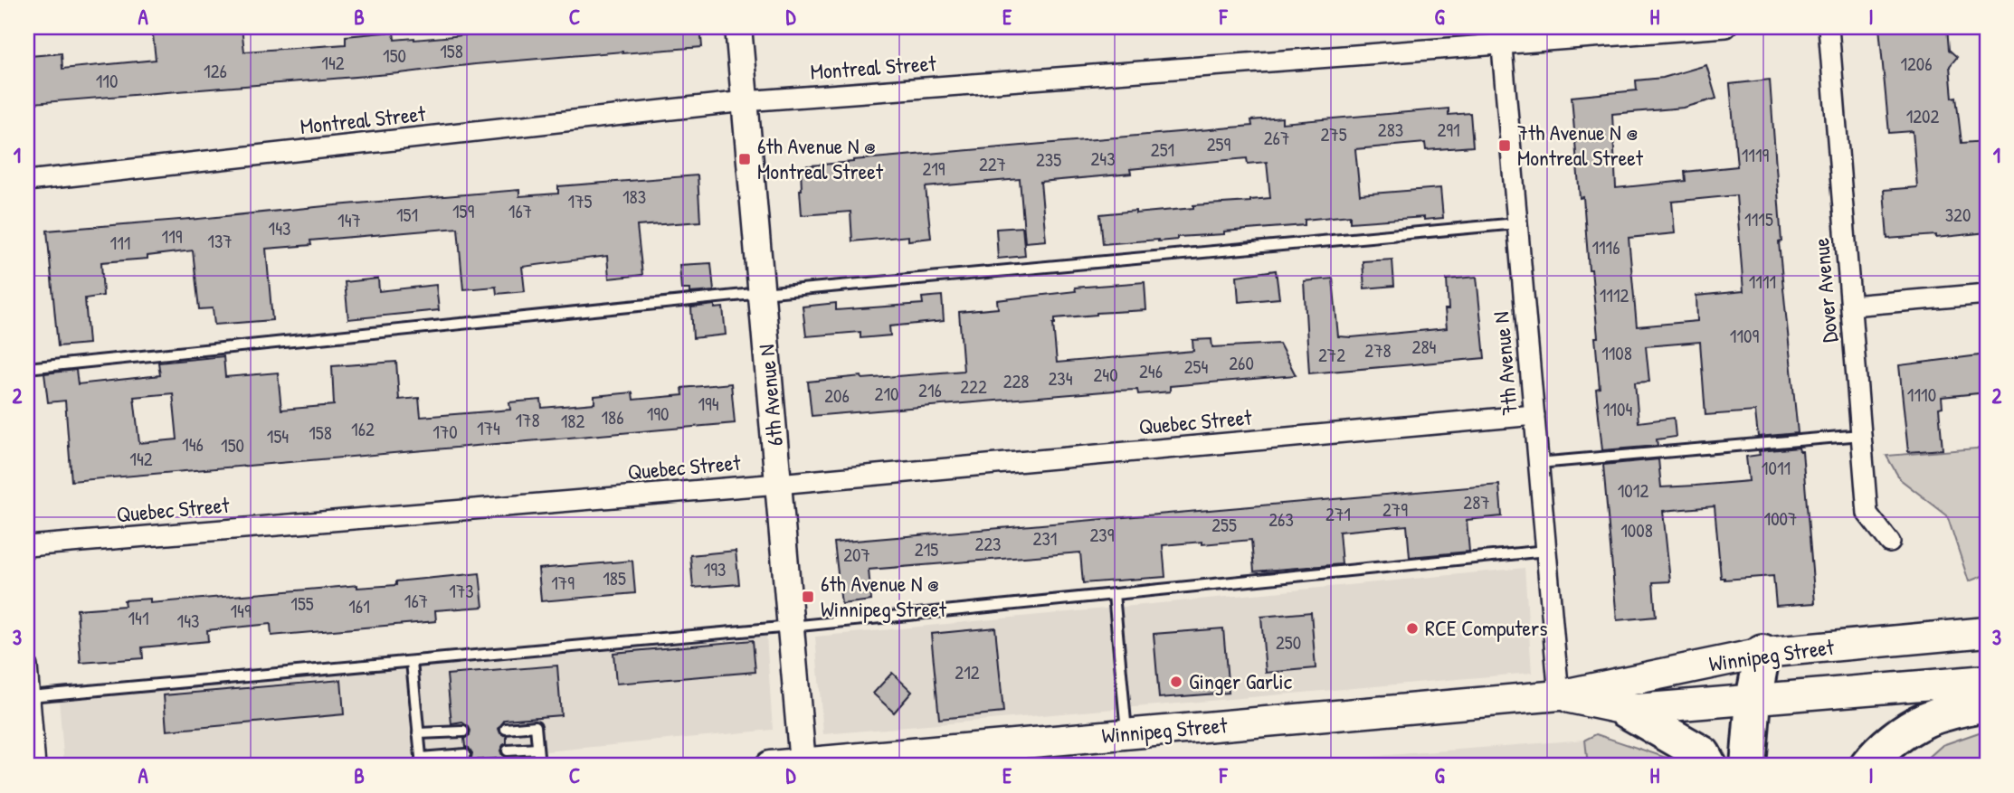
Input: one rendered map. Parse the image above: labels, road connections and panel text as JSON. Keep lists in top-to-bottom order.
{
  "streets": {
    "main road": ["Winnipeg Street"],
    "street": [
      "Montreal Street",
      "Dover Avenue",
      "7th Avenue N",
      "6th Avenue N",
      "Quebec Street"
    ]
  },
  "crossings": [
    ["Montreal Street", "7th Avenue N"],
    ["Montreal Street", "6th Avenue N"],
    ["7th Avenue N", "Quebec Street"],
    ["7th Avenue N", "Winnipeg Street"],
    ["6th Avenue N", "Quebec Street"],
    ["6th Avenue N", "Winnipeg Street"]
  ],
  "places": {
    "transit": ["7th Avenue N @ Montreal Street", "6th Avenue N @ Montreal Street", "6th Avenue N @ Winnipeg Street"],
    "other": ["RCE Computers", "Ginger Garlic"]
  },
  "house_numbers": [
    "158",
    "150",
    "142",
    "1206",
    "126",
    "110",
    "1202",
    "283",
    "291",
    "275",
    "267",
    "259",
    "251",
    "1119",
    "243",
    "235",
    "227",
    "219",
    "183",
    "175",
    "159",
    "167",
    "151",
    "320",
    "1115",
    "147",
    "143",
    "119",
    "137",
    "111",
    "1116",
    "1111",
    "1112",
    "1109",
    "284",
    "278",
    "1108",
    "272",
    "260",
    "254",
    "246",
    "240",
    "234",
    "228",
    "222",
    "216",
    "210",
    "1110",
    "206",
    "194",
    "1104",
    "190",
    "186",
    "178",
    "182",
    "174",
    "162",
    "170",
    "158",
    "154",
    "146",
    "150",
    "142",
    "1011",
    "1012",
    "287",
    "279",
    "271",
    "1007",
    "263",
    "255",
    "1008",
    "239",
    "231",
    "223",
    "215",
    "207",
    "193",
    "185",
    "179",
    "173",
    "167",
    "155",
    "161",
    "149",
    "141",
    "143",
    "250",
    "212"
  ],
  "grid": {
    "columns": [
      "A",
      "B",
      "C",
      "D",
      "E",
      "F",
      "G",
      "H",
      "I"
    ],
    "rows": ["1", "2", "3"]
  }
}
